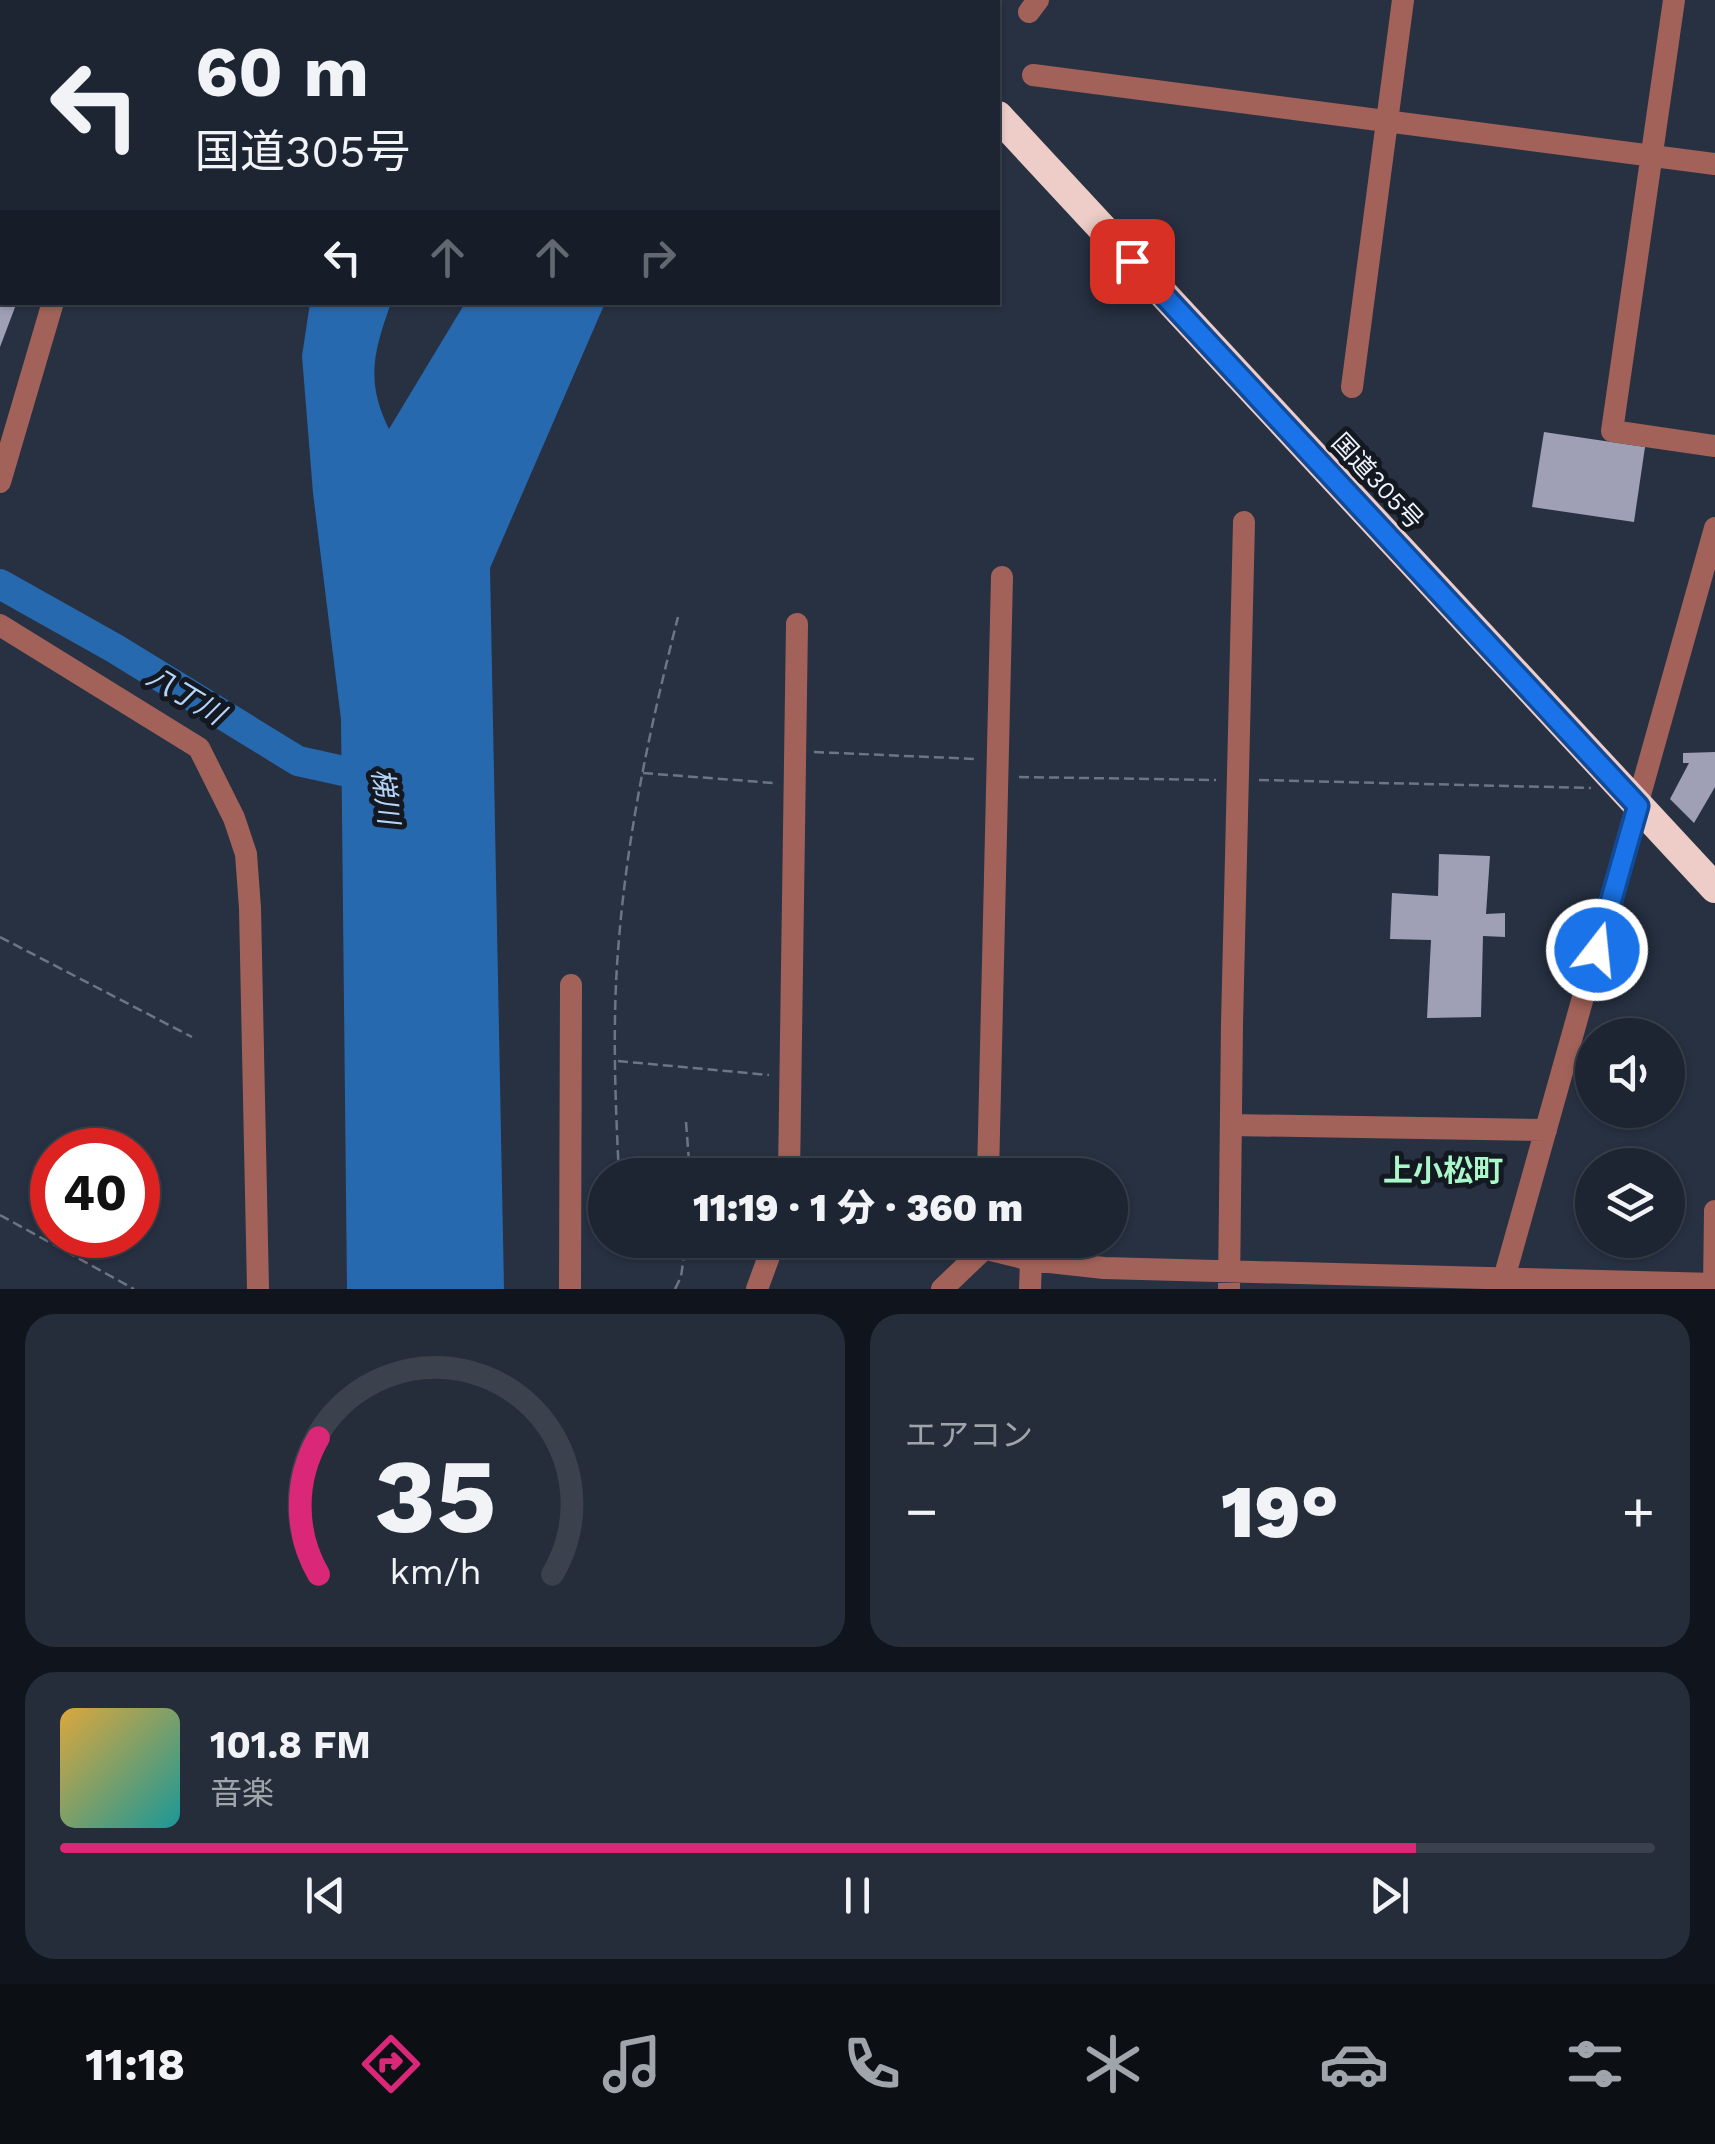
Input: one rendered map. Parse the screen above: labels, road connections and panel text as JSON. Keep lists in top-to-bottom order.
{
  "streets": {
    "highway": ["国道305号"]
  },
  "districts": ["上小松町"],
  "water": ["八丁川", "梯川"],
  "page": {
    "turn": ["60 m", "国道305号"],
    "limit": "40",
    "trip": "11:19 · 1 分 · 360 m",
    "tile": "エアコン",
    "heat": ["−", "19°", "+"],
    "song": ["101.8 FM", "音楽"],
    "tabs": "11:18",
    "gauge": ["35", "km/h"]
  }
}
